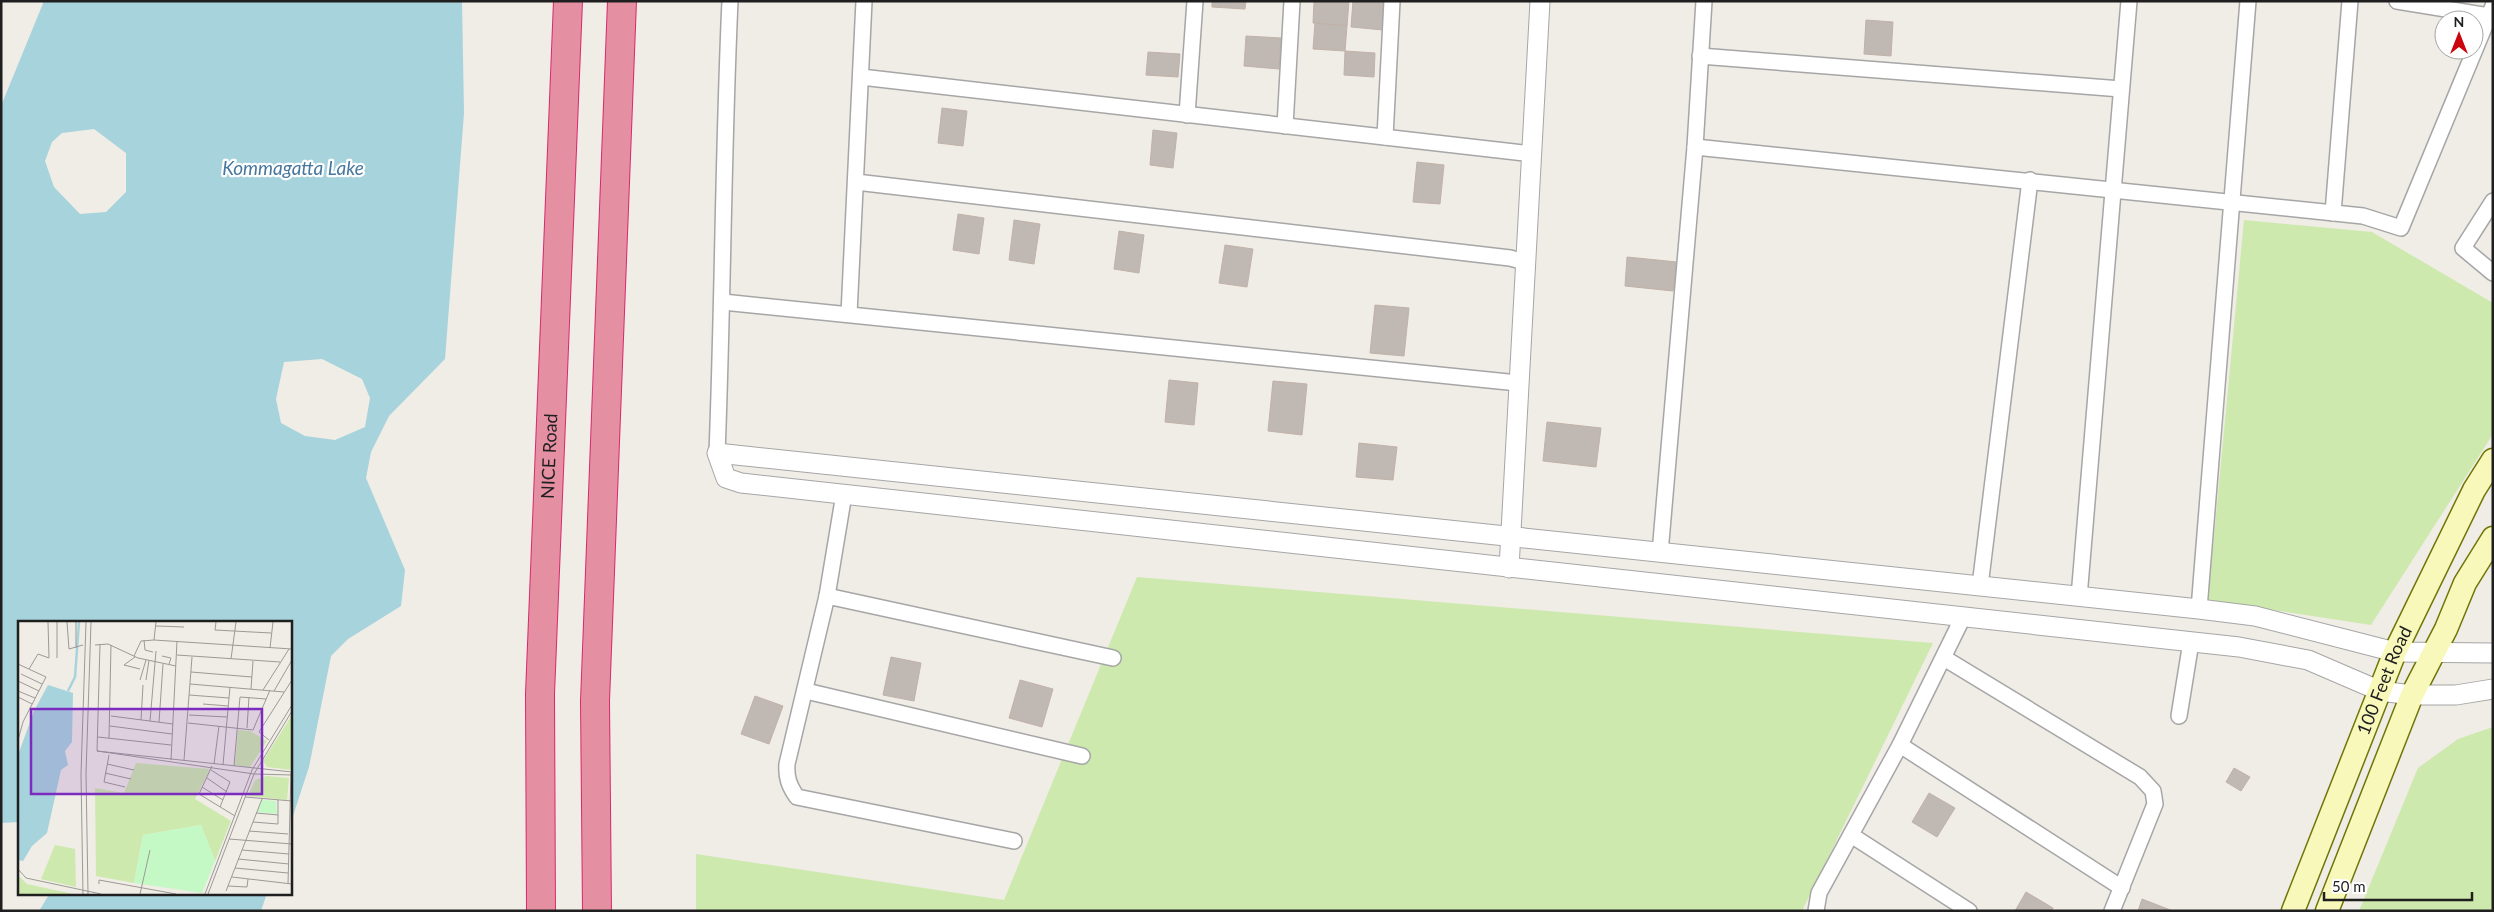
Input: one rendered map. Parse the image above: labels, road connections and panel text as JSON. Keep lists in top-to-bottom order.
{
  "streets": {
    "highway": ["NICE Road"],
    "main road": ["100 Feet Road"]
  },
  "water": ["Kommagatta Lake"],
  "scale_bar": "50 m",
  "north": "top"
}
